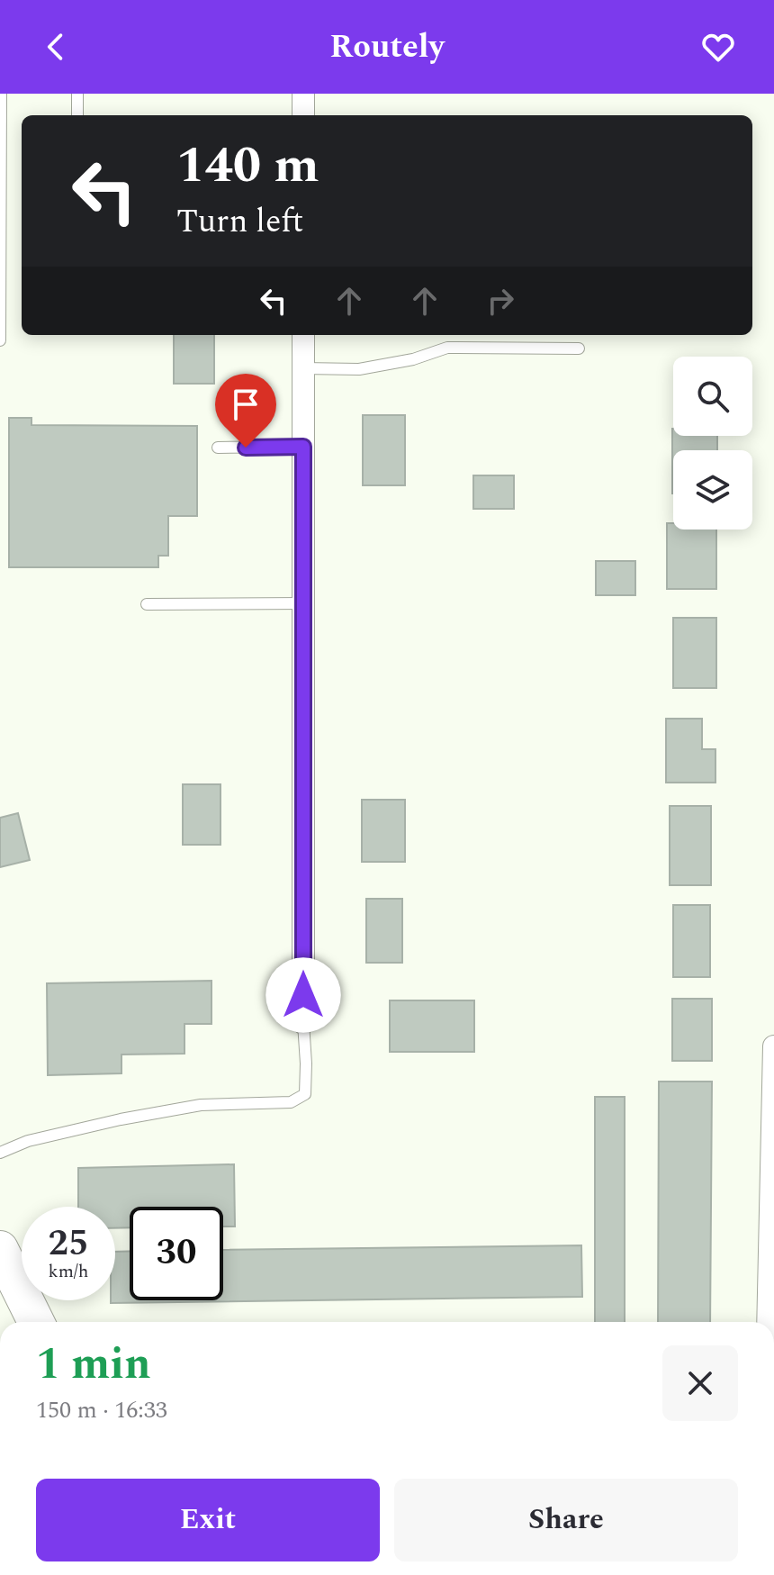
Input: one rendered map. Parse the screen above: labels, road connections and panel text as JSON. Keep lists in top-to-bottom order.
{
  "page": {
    "header": "Routely",
    "turn": ["140 m", "Turn left"],
    "speed": "25 km/h",
    "limit": "30",
    "heading": ["1 min", "150 m · 16:33"],
    "buttons": ["Exit", "Share"]
  }
}
